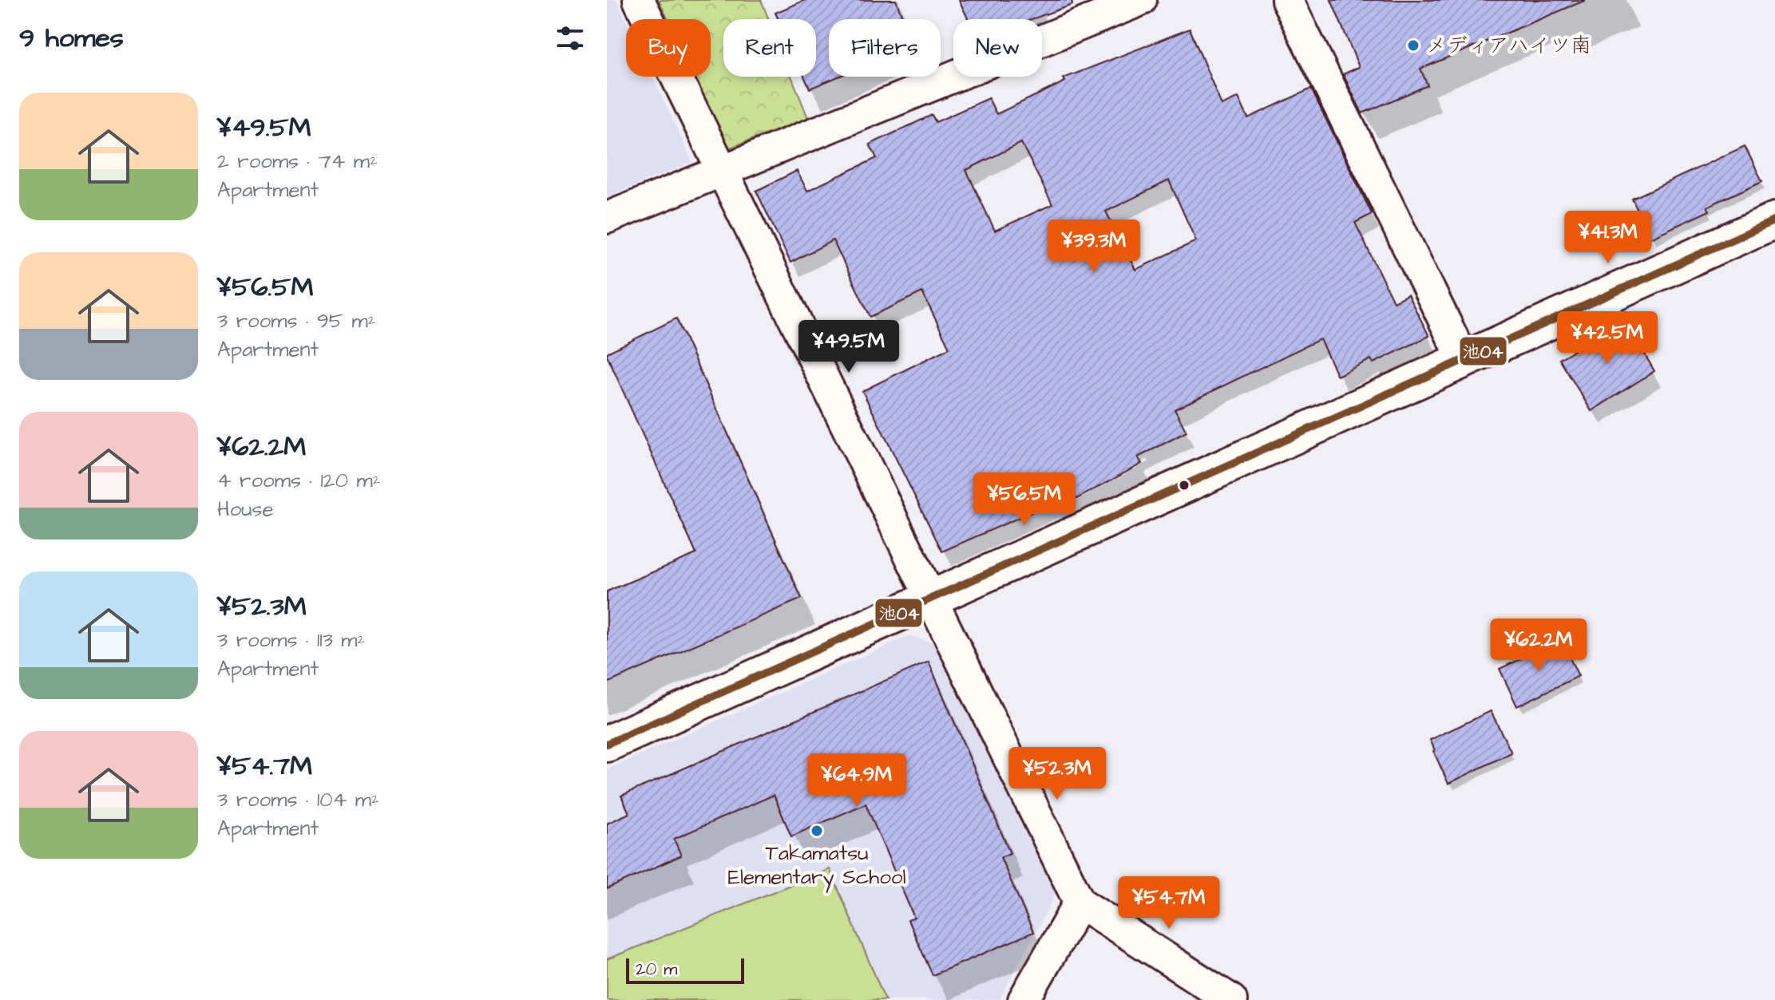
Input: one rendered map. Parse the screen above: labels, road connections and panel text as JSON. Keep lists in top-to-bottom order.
{
  "places": ["メディアハイツ南", "Takamatsu Elementary School"],
  "lines": ["transit line 池04"],
  "scale_bar": "20 m",
  "page": {
    "heading": "9 homes",
    "chip": [
      "Buy",
      "Rent",
      "Filters",
      "New"
    ],
    "list": [
      {
        "name": "¥49.5M",
        "note": "2 rooms · 74 m² · Apartment"
      },
      {
        "name": "¥56.5M",
        "note": "3 rooms · 95 m² · Apartment"
      },
      {
        "name": "¥62.2M",
        "note": "4 rooms · 120 m² · House"
      },
      {
        "name": "¥52.3M",
        "note": "3 rooms · 113 m² · Apartment"
      },
      {
        "name": "¥54.7M",
        "note": "3 rooms · 104 m² · Apartment"
      }
    ],
    "price": [
      "¥41.3M",
      "¥39.3M",
      "¥42.5M",
      "¥49.5M",
      "¥56.5M",
      "¥62.2M",
      "¥52.3M",
      "¥64.9M",
      "¥54.7M"
    ],
    "scale": "20 m"
  }
}
